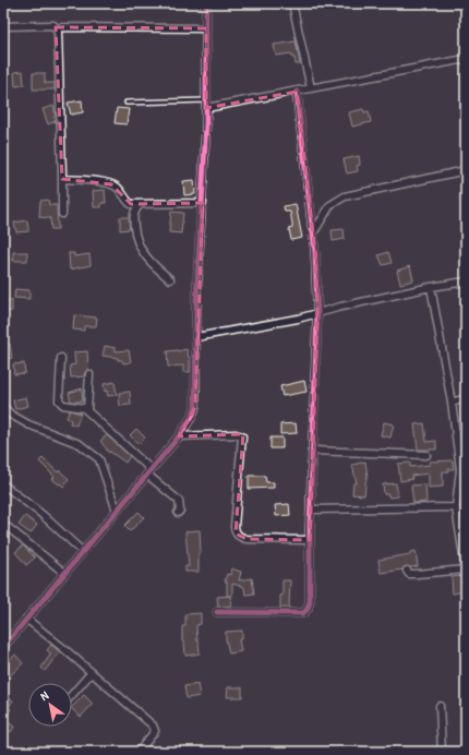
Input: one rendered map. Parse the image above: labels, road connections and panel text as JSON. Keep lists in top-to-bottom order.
{
  "north": "top left"
}
